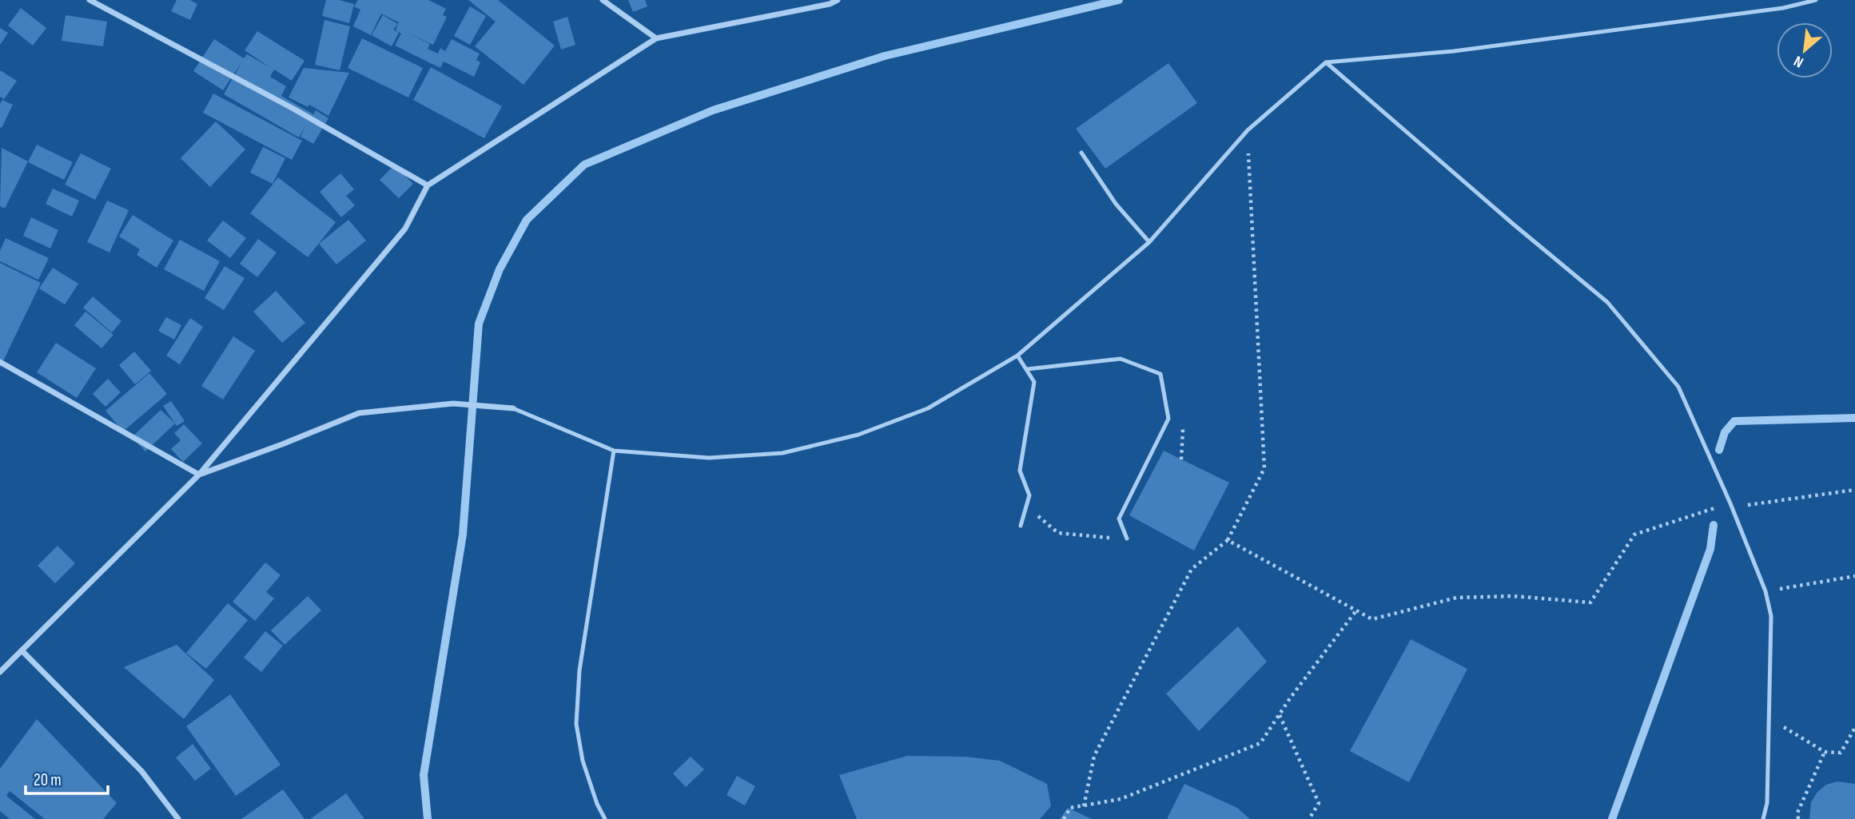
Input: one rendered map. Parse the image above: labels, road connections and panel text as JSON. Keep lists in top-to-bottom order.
{
  "scale_bar": "20 m",
  "north": "bottom left"
}
